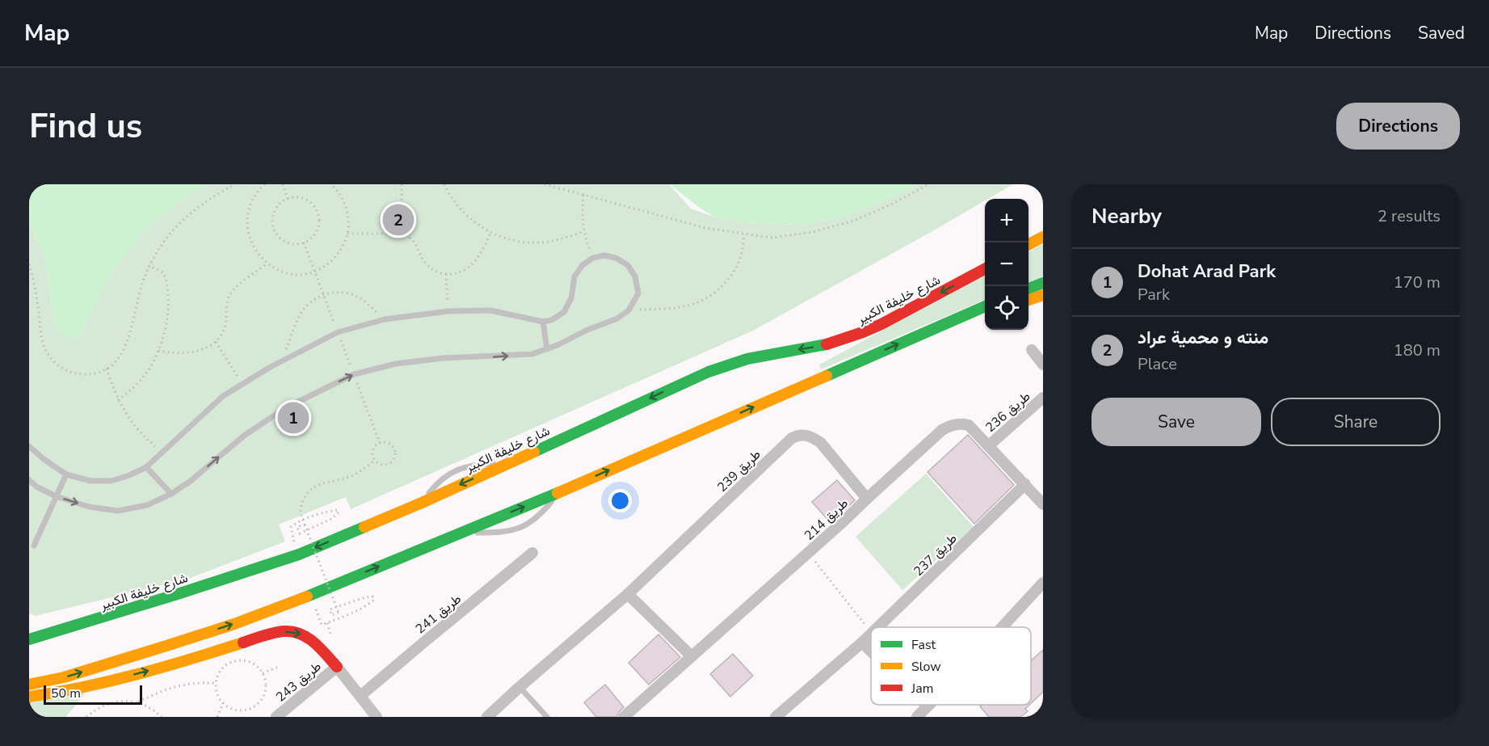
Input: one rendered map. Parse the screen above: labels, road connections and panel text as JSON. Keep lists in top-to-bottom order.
{
  "streets": {
    "main road": ["شارع خليفة الكبير"],
    "street": [
      "طريق 236",
      "طريق 239",
      "طريق 214",
      "طريق 237",
      "طريق 241",
      "طريق 243"
    ]
  },
  "crossings": [
    ["طريق 236", "طريق 214"],
    ["طريق 239", "طريق 214"],
    ["طريق 214", "طريق 237"]
  ],
  "legend": ["Fast", "Slow", "Jam"],
  "scale_bar": "50 m",
  "page": {
    "header": "Map",
    "nav": ["Map", "Directions", "Saved"],
    "buttons": [
      "Directions",
      ["Save", "Share"]
    ],
    "title": "Find us",
    "heading": ["Nearby", "2 results"],
    "map_buttons": ["+", "−"],
    "pins": ["2", "1"],
    "list": [
      {
        "mark": "1",
        "name": "Dohat Arad Park",
        "note": "Park",
        "value": "170 m"
      },
      {
        "mark": "2",
        "name": "منته و محمية عراد",
        "note": "Place",
        "value": "180 m"
      }
    ],
    "scale": "50 m"
  }
}
